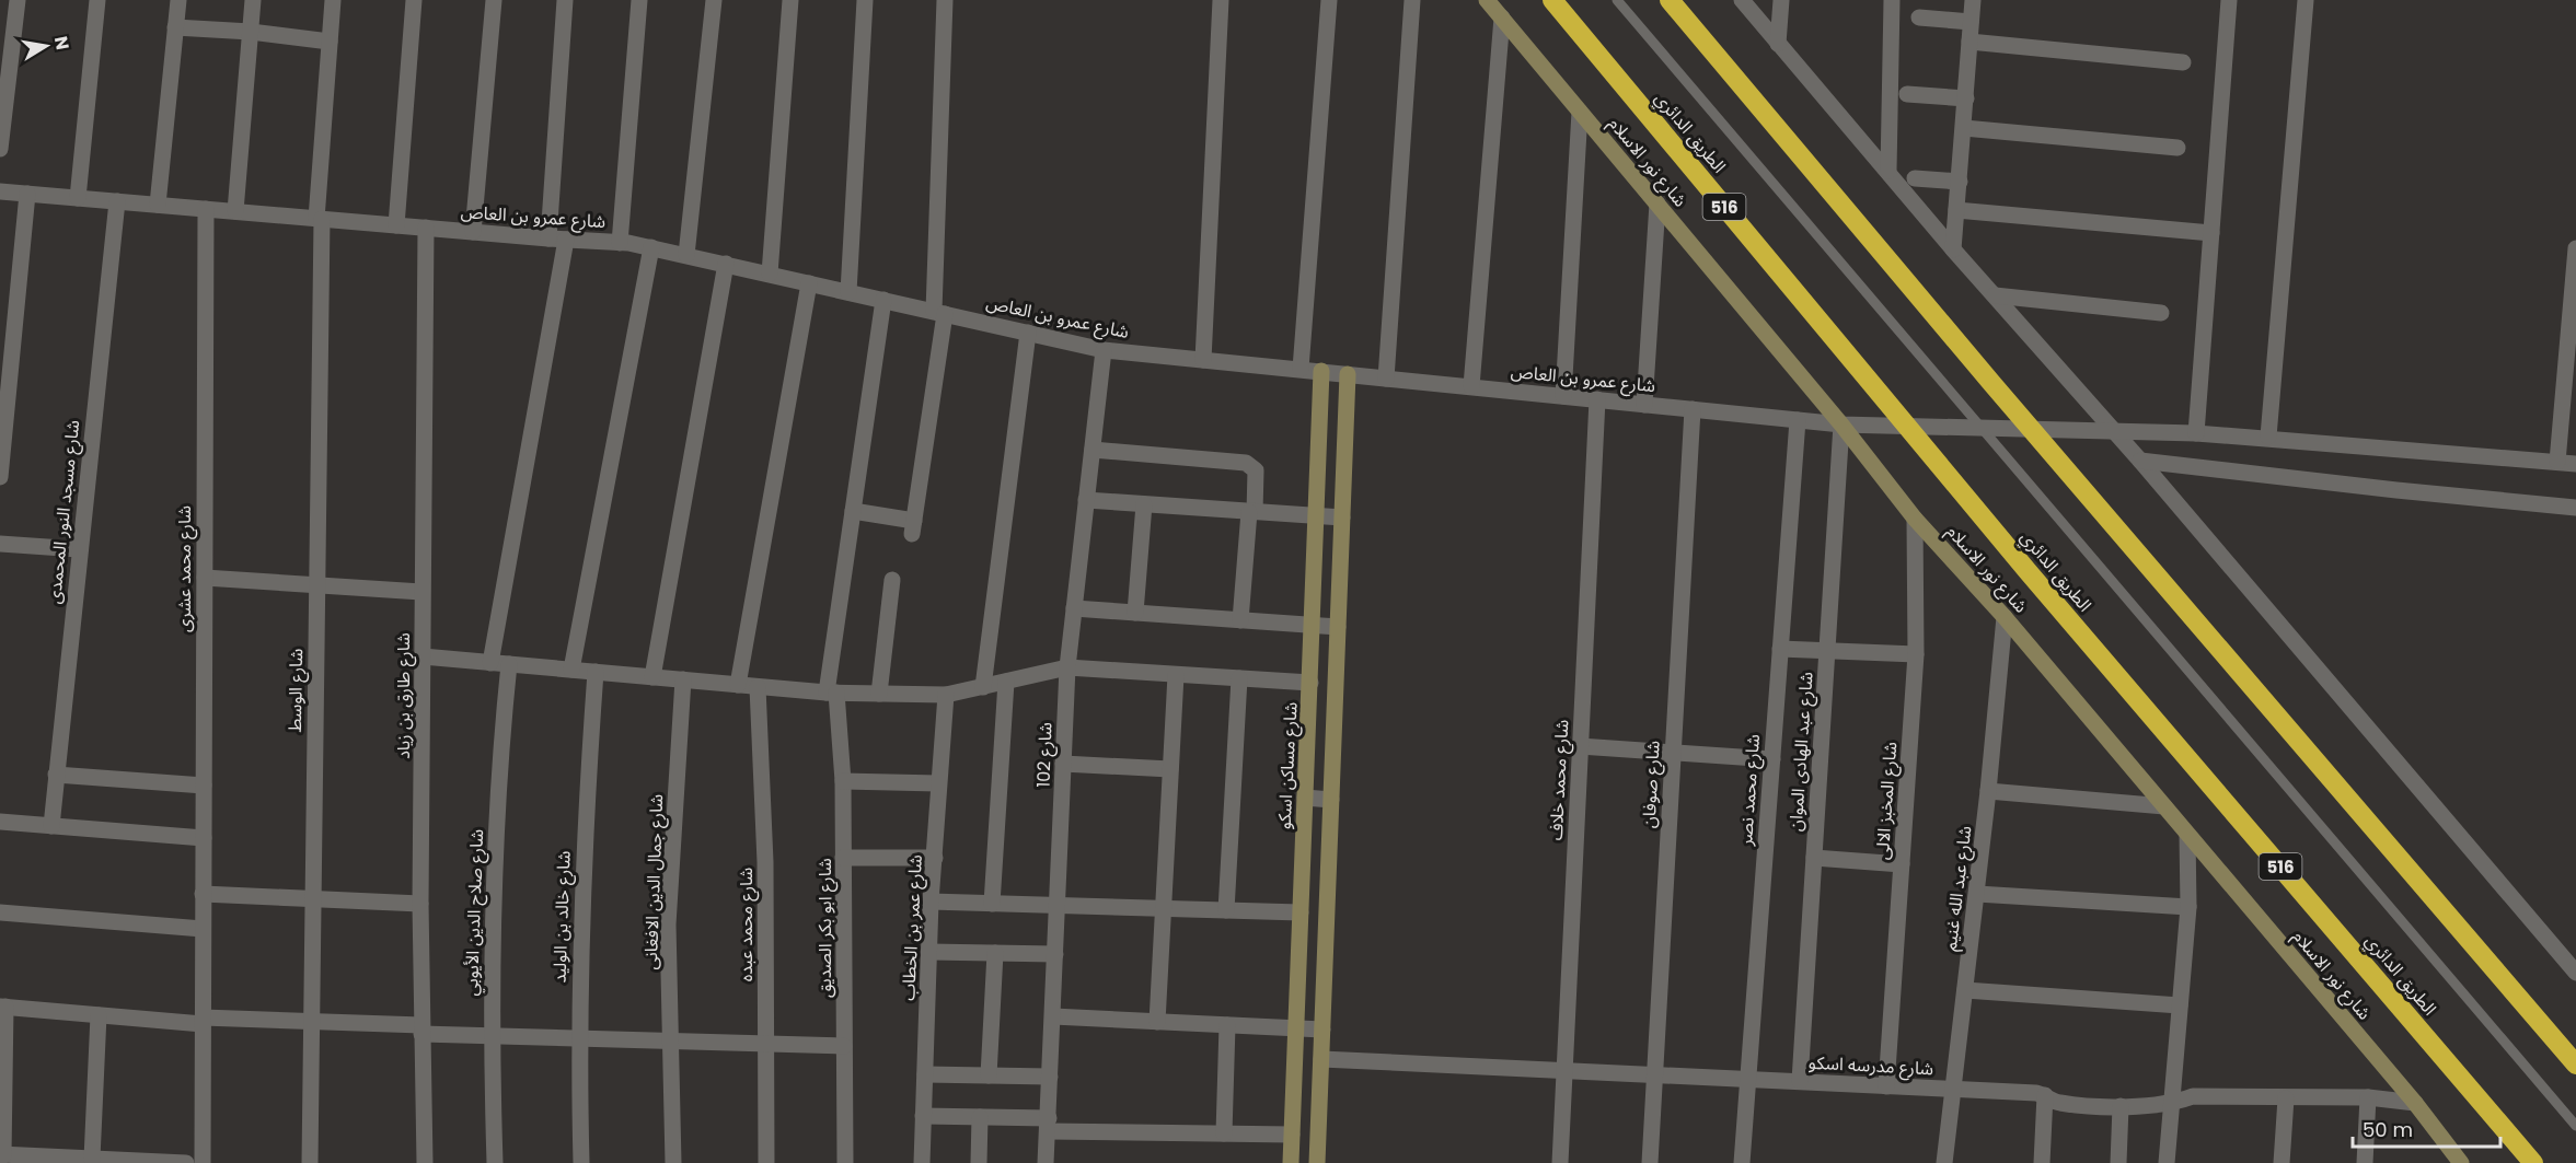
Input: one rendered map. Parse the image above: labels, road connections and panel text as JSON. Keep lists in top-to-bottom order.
{
  "streets": {
    "highway": ["الطريق الدائري", "516"],
    "street": [
      "شارع نور الاسلام",
      "شارع عمرو بن العاص",
      "شارع مسجد النور المحمدى",
      "شارع محمد عشرى",
      "شارع الوسط",
      "شارع طارق بن زياد",
      "شارع عبد الهادى الموان",
      "شارع 102",
      "شارع مساكن اسكو",
      "شارع محمد خلاف",
      "شارع صوفان",
      "شارع محمد نصر",
      "شارع المخبز الالى",
      "شارع جمال الدين الافغانى",
      "شارع عبد الله غنيم",
      "شارع صلاح الدين الأيوبي",
      "شارع خالد بن الوليد",
      "شارع محمد عبده",
      "شارع ابو بكر الصديق",
      "شارع عمر بن الخطاب",
      "شارع مدرسه اسكو"
    ]
  },
  "crossings": [
    ["شارع نور الاسلام", "شارع عمرو بن العاص"],
    ["شارع نور الاسلام", "شارع عبد الهادى الموان"],
    ["شارع نور الاسلام", "شارع المخبز الالى"],
    ["شارع نور الاسلام", "شارع عبد الله غنيم"],
    ["شارع نور الاسلام", "شارع مدرسه اسكو"],
    ["شارع عمرو بن العاص", "شارع مسجد النور المحمدى"],
    ["شارع عمرو بن العاص", "شارع محمد عشرى"],
    ["شارع عمرو بن العاص", "شارع الوسط"],
    ["شارع عمرو بن العاص", "شارع طارق بن زياد"],
    ["شارع عمرو بن العاص", "شارع عبد الهادى الموان"],
    ["شارع عمرو بن العاص", "شارع 102"],
    ["شارع عمرو بن العاص", "شارع مساكن اسكو"],
    ["شارع عمرو بن العاص", "شارع محمد خلاف"],
    ["شارع عمرو بن العاص", "شارع صوفان"],
    ["شارع عمرو بن العاص", "شارع محمد نصر"],
    ["شارع عمرو بن العاص", "شارع ابو بكر الصديق"],
    ["شارع عبد الهادى الموان", "شارع مدرسه اسكو"],
    ["شارع محمد خلاف", "شارع مدرسه اسكو"],
    ["شارع صوفان", "شارع مدرسه اسكو"],
    ["شارع محمد نصر", "شارع مدرسه اسكو"],
    ["شارع المخبز الالى", "شارع مدرسه اسكو"],
    ["شارع عبد الله غنيم", "شارع مدرسه اسكو"]
  ],
  "scale_bar": "50 m",
  "north": "right"
}
